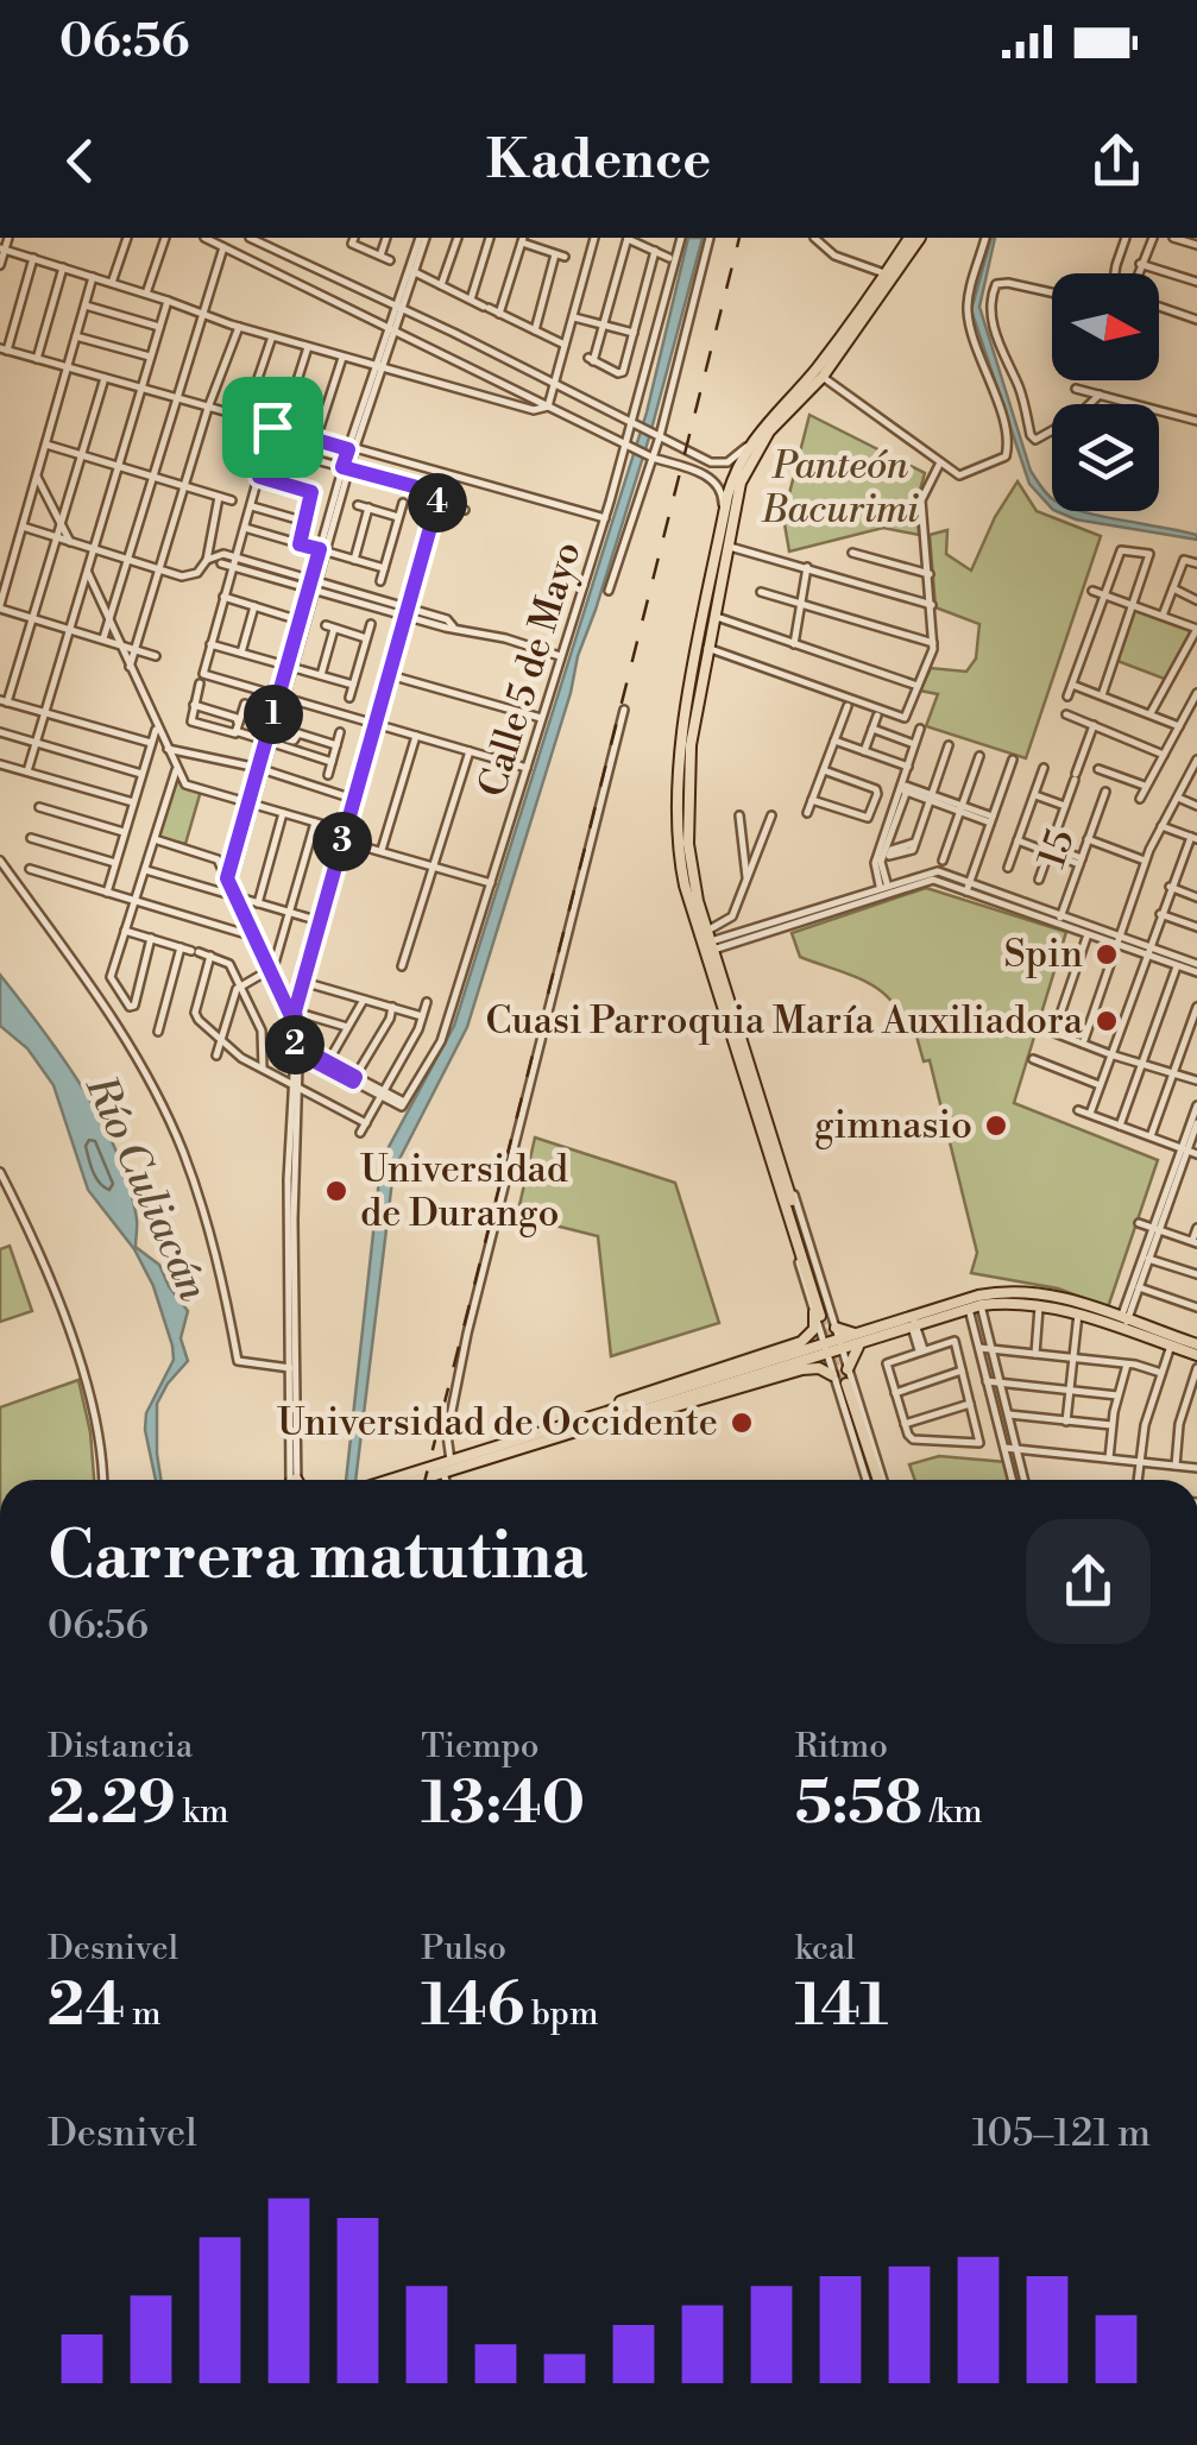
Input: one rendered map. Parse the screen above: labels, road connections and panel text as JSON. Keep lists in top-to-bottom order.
{
  "streets": {
    "street": ["Calle 5 de Mayo", "15"]
  },
  "water": ["Río Culiacán"],
  "parks": ["Panteón Bacurimi"],
  "places": [
    "Spin",
    "Cuasi Parroquia María Auxiliadora",
    "gimnasio",
    "Universidad de Durango",
    "Universidad de Occidente"
  ],
  "north": "right",
  "page": {
    "status": "06:56",
    "header": "Kadence",
    "pins": [
      "4",
      "1",
      "3",
      "2"
    ],
    "heading": ["Carrera matutina", "06:56"],
    "stats": [
      ["Distancia", "2.29 km"],
      ["Tiempo", "13:40"],
      ["Ritmo", "5:58 /km"],
      ["Desnivel", "24 m"],
      ["Pulso", "146 bpm"],
      ["kcal", "141"]
    ],
    "chart": ["Desnivel", "105–121 m"]
  }
}
